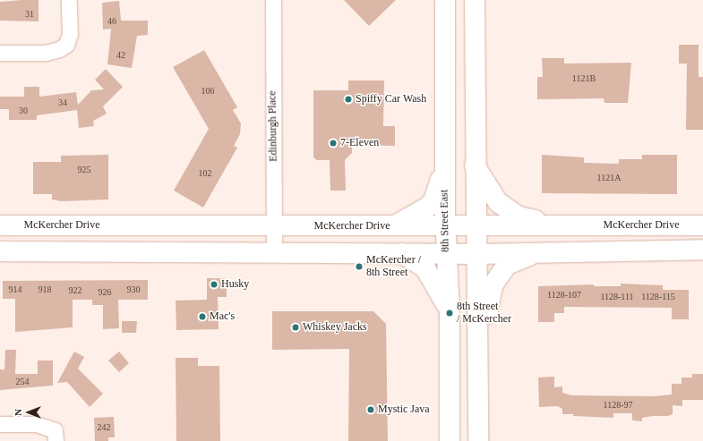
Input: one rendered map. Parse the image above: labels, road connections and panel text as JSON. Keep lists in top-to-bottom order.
{
  "streets": {
    "main road": ["8th Street East", "McKercher Drive"],
    "street": ["Edinburgh Place"]
  },
  "crossings": [
    ["Edinburgh Place", "McKercher Drive"],
    ["8th Street East", "McKercher Drive"]
  ],
  "places": [
    "Spiffy Car Wash",
    "7-Eleven",
    "McKercher / 8th Street",
    "Husky",
    "8th Street / McKercher",
    "Mac's",
    "Whiskey Jacks",
    "Mystic Java"
  ],
  "house_numbers": [
    "31",
    "46",
    "42",
    "1121B",
    "106",
    "34",
    "30",
    "925",
    "102",
    "1121A",
    "914",
    "918",
    "930",
    "922",
    "926",
    "1128-107",
    "1128-111",
    "1128-115",
    "254",
    "1128-97",
    "242"
  ],
  "north": "left"
}
